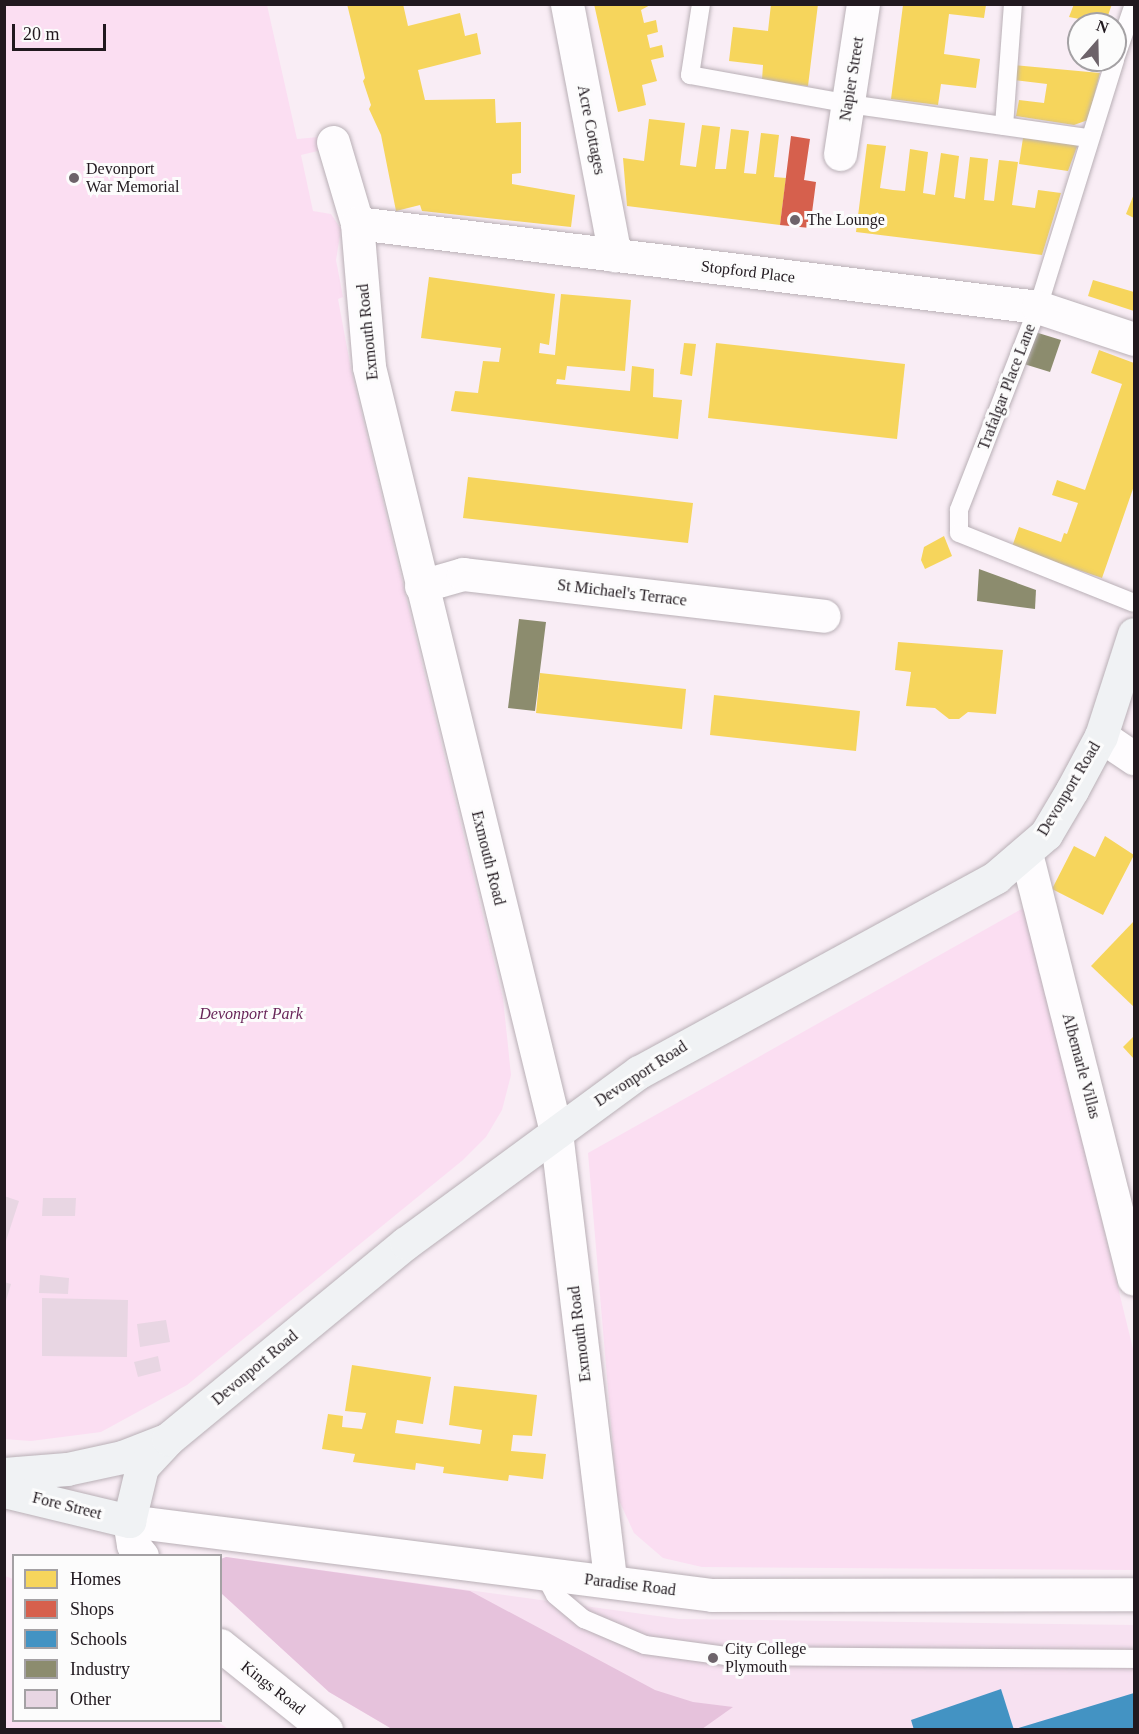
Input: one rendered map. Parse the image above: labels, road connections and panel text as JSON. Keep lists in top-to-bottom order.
{
  "streets": {
    "street": [
      "Napier Street",
      "Acre Cottages",
      "Stopford Place",
      "Exmouth Road",
      "St Michael's Terrace",
      "Devonport Road",
      "Albemarle Villas",
      "Fore Street",
      "Paradise Road",
      "Kings Road"
    ],
    "lane": ["Trafalgar Place Lane"]
  },
  "crossings": [
    ["Acre Cottages", "Stopford Place"],
    ["Stopford Place", "Exmouth Road"],
    ["Stopford Place", "Trafalgar Place Lane"],
    ["Exmouth Road", "St Michael's Terrace"],
    ["Exmouth Road", "Devonport Road"],
    ["Exmouth Road", "Paradise Road"],
    ["Devonport Road", "Albemarle Villas"],
    ["Devonport Road", "Fore Street"],
    ["Devonport Road", "Paradise Road"],
    ["Fore Street", "Paradise Road"]
  ],
  "parks": ["Devonport Park"],
  "places": ["Devonport War Memorial", "The Lounge", "City College Plymouth"],
  "legend": [
    "Homes",
    "Shops",
    "Schools",
    "Industry",
    "Other"
  ],
  "scale_bar": "20 m",
  "north": "top"
}
